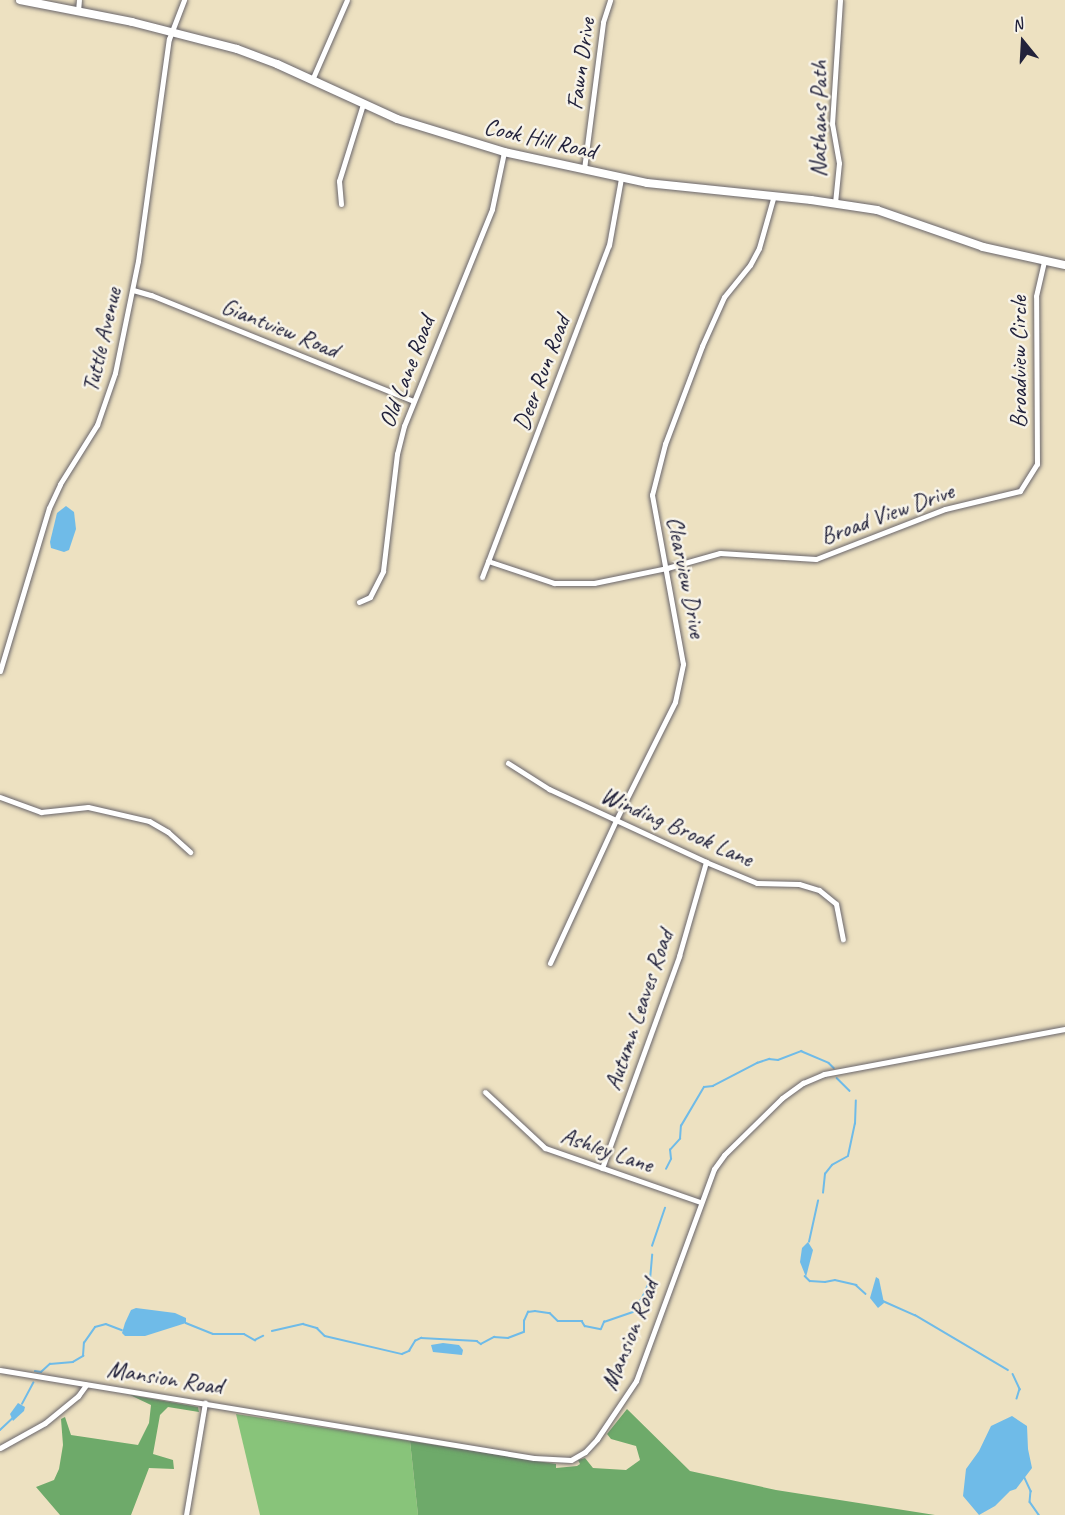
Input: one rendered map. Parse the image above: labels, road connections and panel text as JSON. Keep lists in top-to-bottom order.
{
  "streets": {
    "street": [
      "Fawn Drive",
      "Nathans Path",
      "Cook Hill Road",
      "Giantview Road",
      "Tuttle Avenue",
      "Broadview Circle",
      "Old Lane Road",
      "Deer Run Road",
      "Broad View Drive",
      "Clearview Drive",
      "Winding Brook Lane",
      "Autumn Leaves Road",
      "Ashley Lane",
      "Mansion Road"
    ]
  },
  "crossings": [
    ["Fawn Drive", "Cook Hill Road"],
    ["Nathans Path", "Cook Hill Road"],
    ["Cook Hill Road", "Tuttle Avenue"],
    ["Cook Hill Road", "Broadview Circle"],
    ["Cook Hill Road", "Old Lane Road"],
    ["Cook Hill Road", "Deer Run Road"],
    ["Cook Hill Road", "Clearview Drive"],
    ["Giantview Road", "Tuttle Avenue"],
    ["Giantview Road", "Old Lane Road"],
    ["Broadview Circle", "Broad View Drive"],
    ["Deer Run Road", "Broad View Drive"],
    ["Broad View Drive", "Clearview Drive"],
    ["Clearview Drive", "Winding Brook Lane"],
    ["Winding Brook Lane", "Autumn Leaves Road"],
    ["Autumn Leaves Road", "Ashley Lane"],
    ["Ashley Lane", "Mansion Road"]
  ],
  "north": "top"
}
